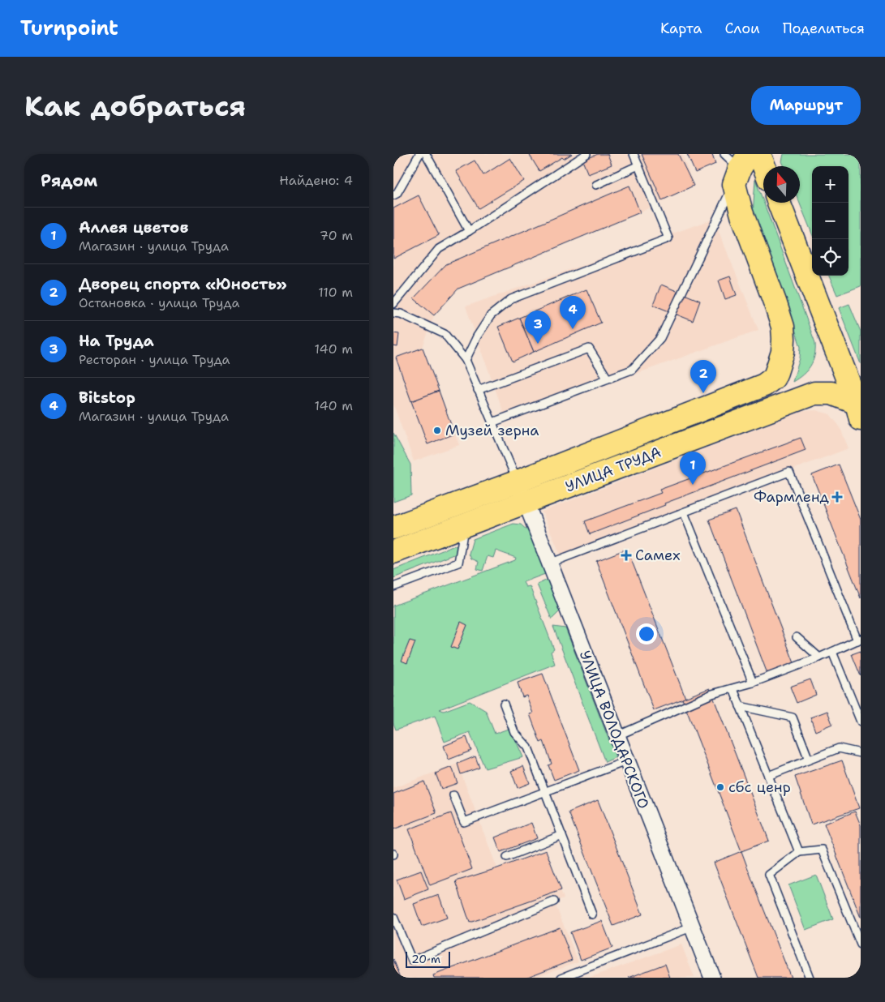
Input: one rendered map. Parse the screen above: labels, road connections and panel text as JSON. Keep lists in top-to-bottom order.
{
  "streets": {
    "main road": ["УЛИЦА ТРУДА"],
    "street": ["УЛИЦА ВОЛОДАРСКОГО"]
  },
  "crossings": [
    ["УЛИЦА ТРУДА", "УЛИЦА ВОЛОДАРСКОГО"]
  ],
  "places": {
    "other": ["Музей зерна", "сбс ценр"],
    "health": ["Фармленд", "Самех"]
  },
  "scale_bar": "20 m",
  "north": "top",
  "page": {
    "header": "Turnpoint",
    "nav": ["Карта", "Слои", "Поделиться"],
    "buttons": "Маршрут",
    "title": "Как добраться",
    "heading": ["Рядом", "Найдено: 4"],
    "map_buttons": ["+", "−"],
    "list": [
      {
        "mark": "1",
        "name": "Аллея цветов",
        "note": "Магазин · улица Труда",
        "value": "70 m"
      },
      {
        "mark": "2",
        "name": "Дворец спорта «Юность»",
        "note": "Остановка · улица Труда",
        "value": "110 m"
      },
      {
        "mark": "3",
        "name": "На Труда",
        "note": "Ресторан · улица Труда",
        "value": "140 m"
      },
      {
        "mark": "4",
        "name": "Bitstop",
        "note": "Магазин · улица Труда",
        "value": "140 m"
      }
    ],
    "pins": [
      "4",
      "3",
      "2",
      "1"
    ],
    "scale": "20 m"
  }
}
